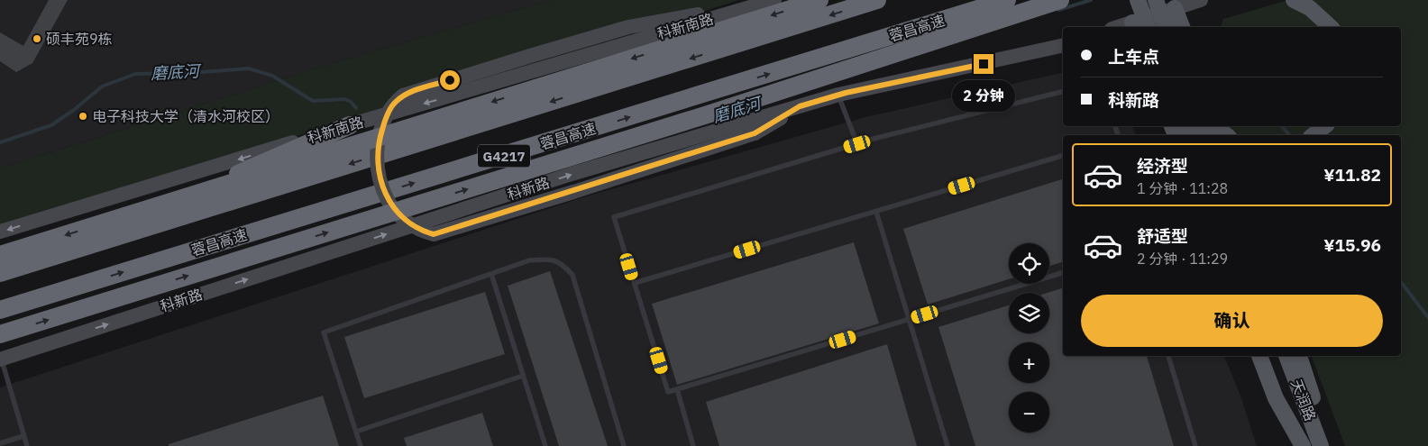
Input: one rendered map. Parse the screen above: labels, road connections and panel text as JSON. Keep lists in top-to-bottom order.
{
  "streets": {
    "highway": ["蓉昌高速", "G4217"],
    "main road": ["科新南路", "科新路", "天润路"]
  },
  "one_way": ["科新南路", "科新路"],
  "water": ["磨底河"],
  "places": ["硕丰苑9栋", "电子科技大学（清水河校区）"],
  "page": {
    "banner": ["上车点", "科新路"],
    "bubble": "2 分钟",
    "list": [
      {
        "name": "经济型",
        "note": "1 分钟 · 11:28",
        "value": "¥11.82"
      },
      {
        "name": "舒适型",
        "note": "2 分钟 · 11:29",
        "value": "¥15.96"
      }
    ],
    "map_buttons": ["+", "−"],
    "buttons": "确认"
  }
}
